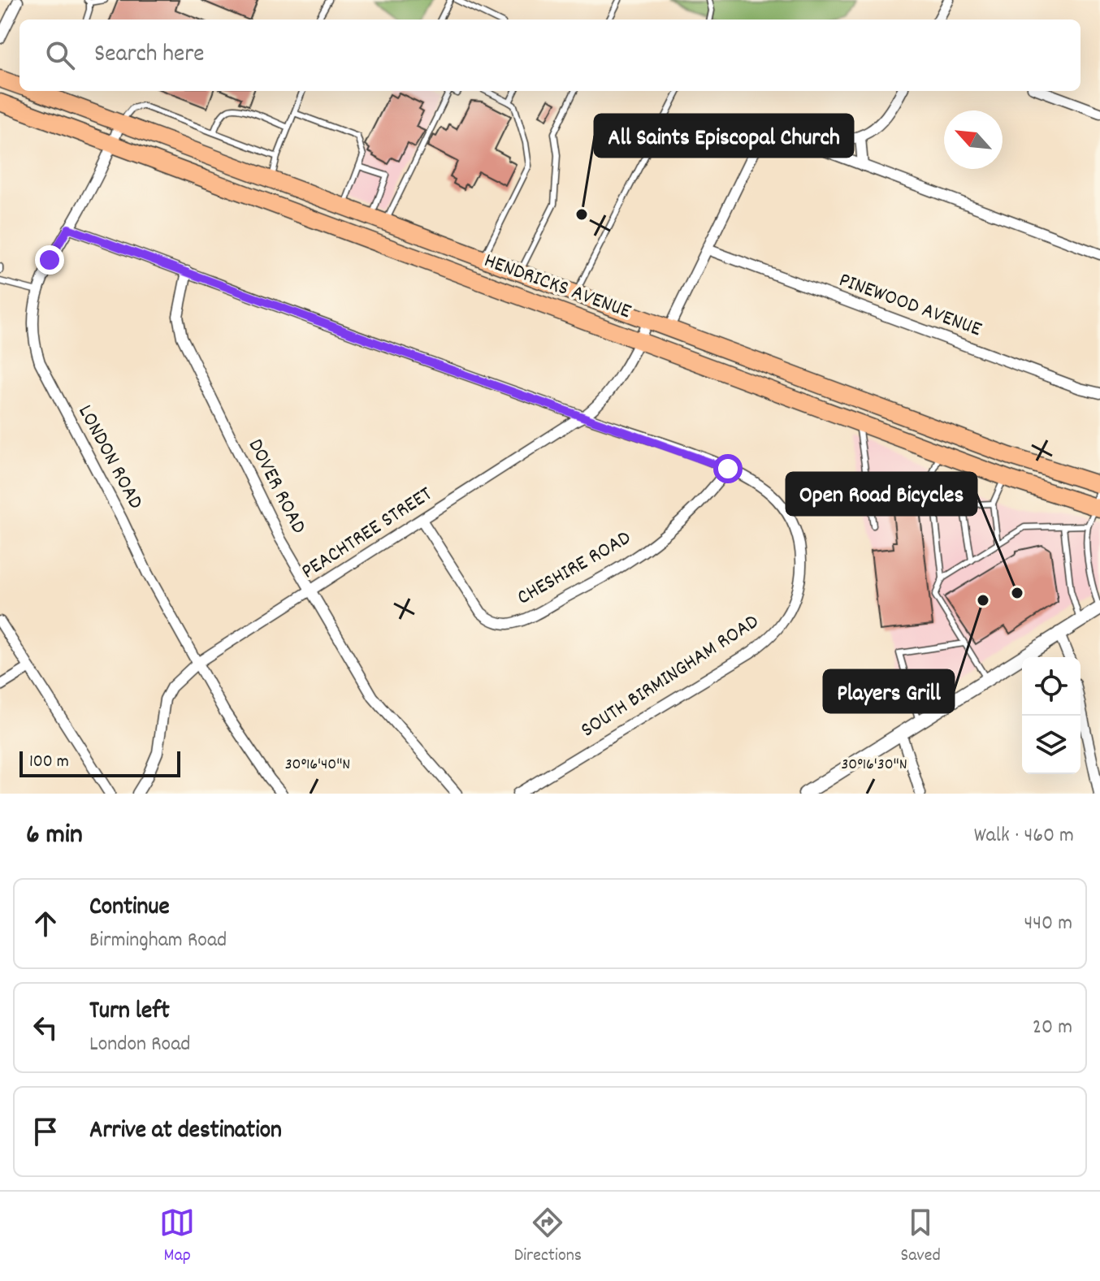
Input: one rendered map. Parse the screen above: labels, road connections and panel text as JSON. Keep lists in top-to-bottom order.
{
  "streets": {
    "main road": ["HENDRICKS AVENUE"],
    "street": [
      "PINEWOOD AVENUE",
      "LONDON ROAD",
      "DOVER ROAD",
      "PEACHTREE STREET",
      "CHESHIRE ROAD",
      "SOUTH BIRMINGHAM ROAD"
    ]
  },
  "crossings": [
    ["HENDRICKS AVENUE", "LONDON ROAD"],
    ["HENDRICKS AVENUE", "PEACHTREE STREET"],
    ["LONDON ROAD", "PEACHTREE STREET"],
    ["DOVER ROAD", "PEACHTREE STREET"],
    ["PEACHTREE STREET", "CHESHIRE ROAD"],
    ["CHESHIRE ROAD", "SOUTH BIRMINGHAM ROAD"]
  ],
  "places": ["All Saints Episcopal Church", "Open Road Bicycles", "Players Grill"],
  "scale_bar": "100 m",
  "north": "top left",
  "page": {
    "search": "Search here",
    "scale": "100 m",
    "heading": ["6 min", "Walk · 460 m"],
    "list": [
      ["Continue", "Birmingham Road", "440 m"],
      ["Turn left", "London Road", "20 m"],
      "Arrive at destination"
    ],
    "nav": ["Map", "Directions", "Saved"]
  },
  "coordinates": ["30°16'40\"N", "30°16'30\"N"]
}
